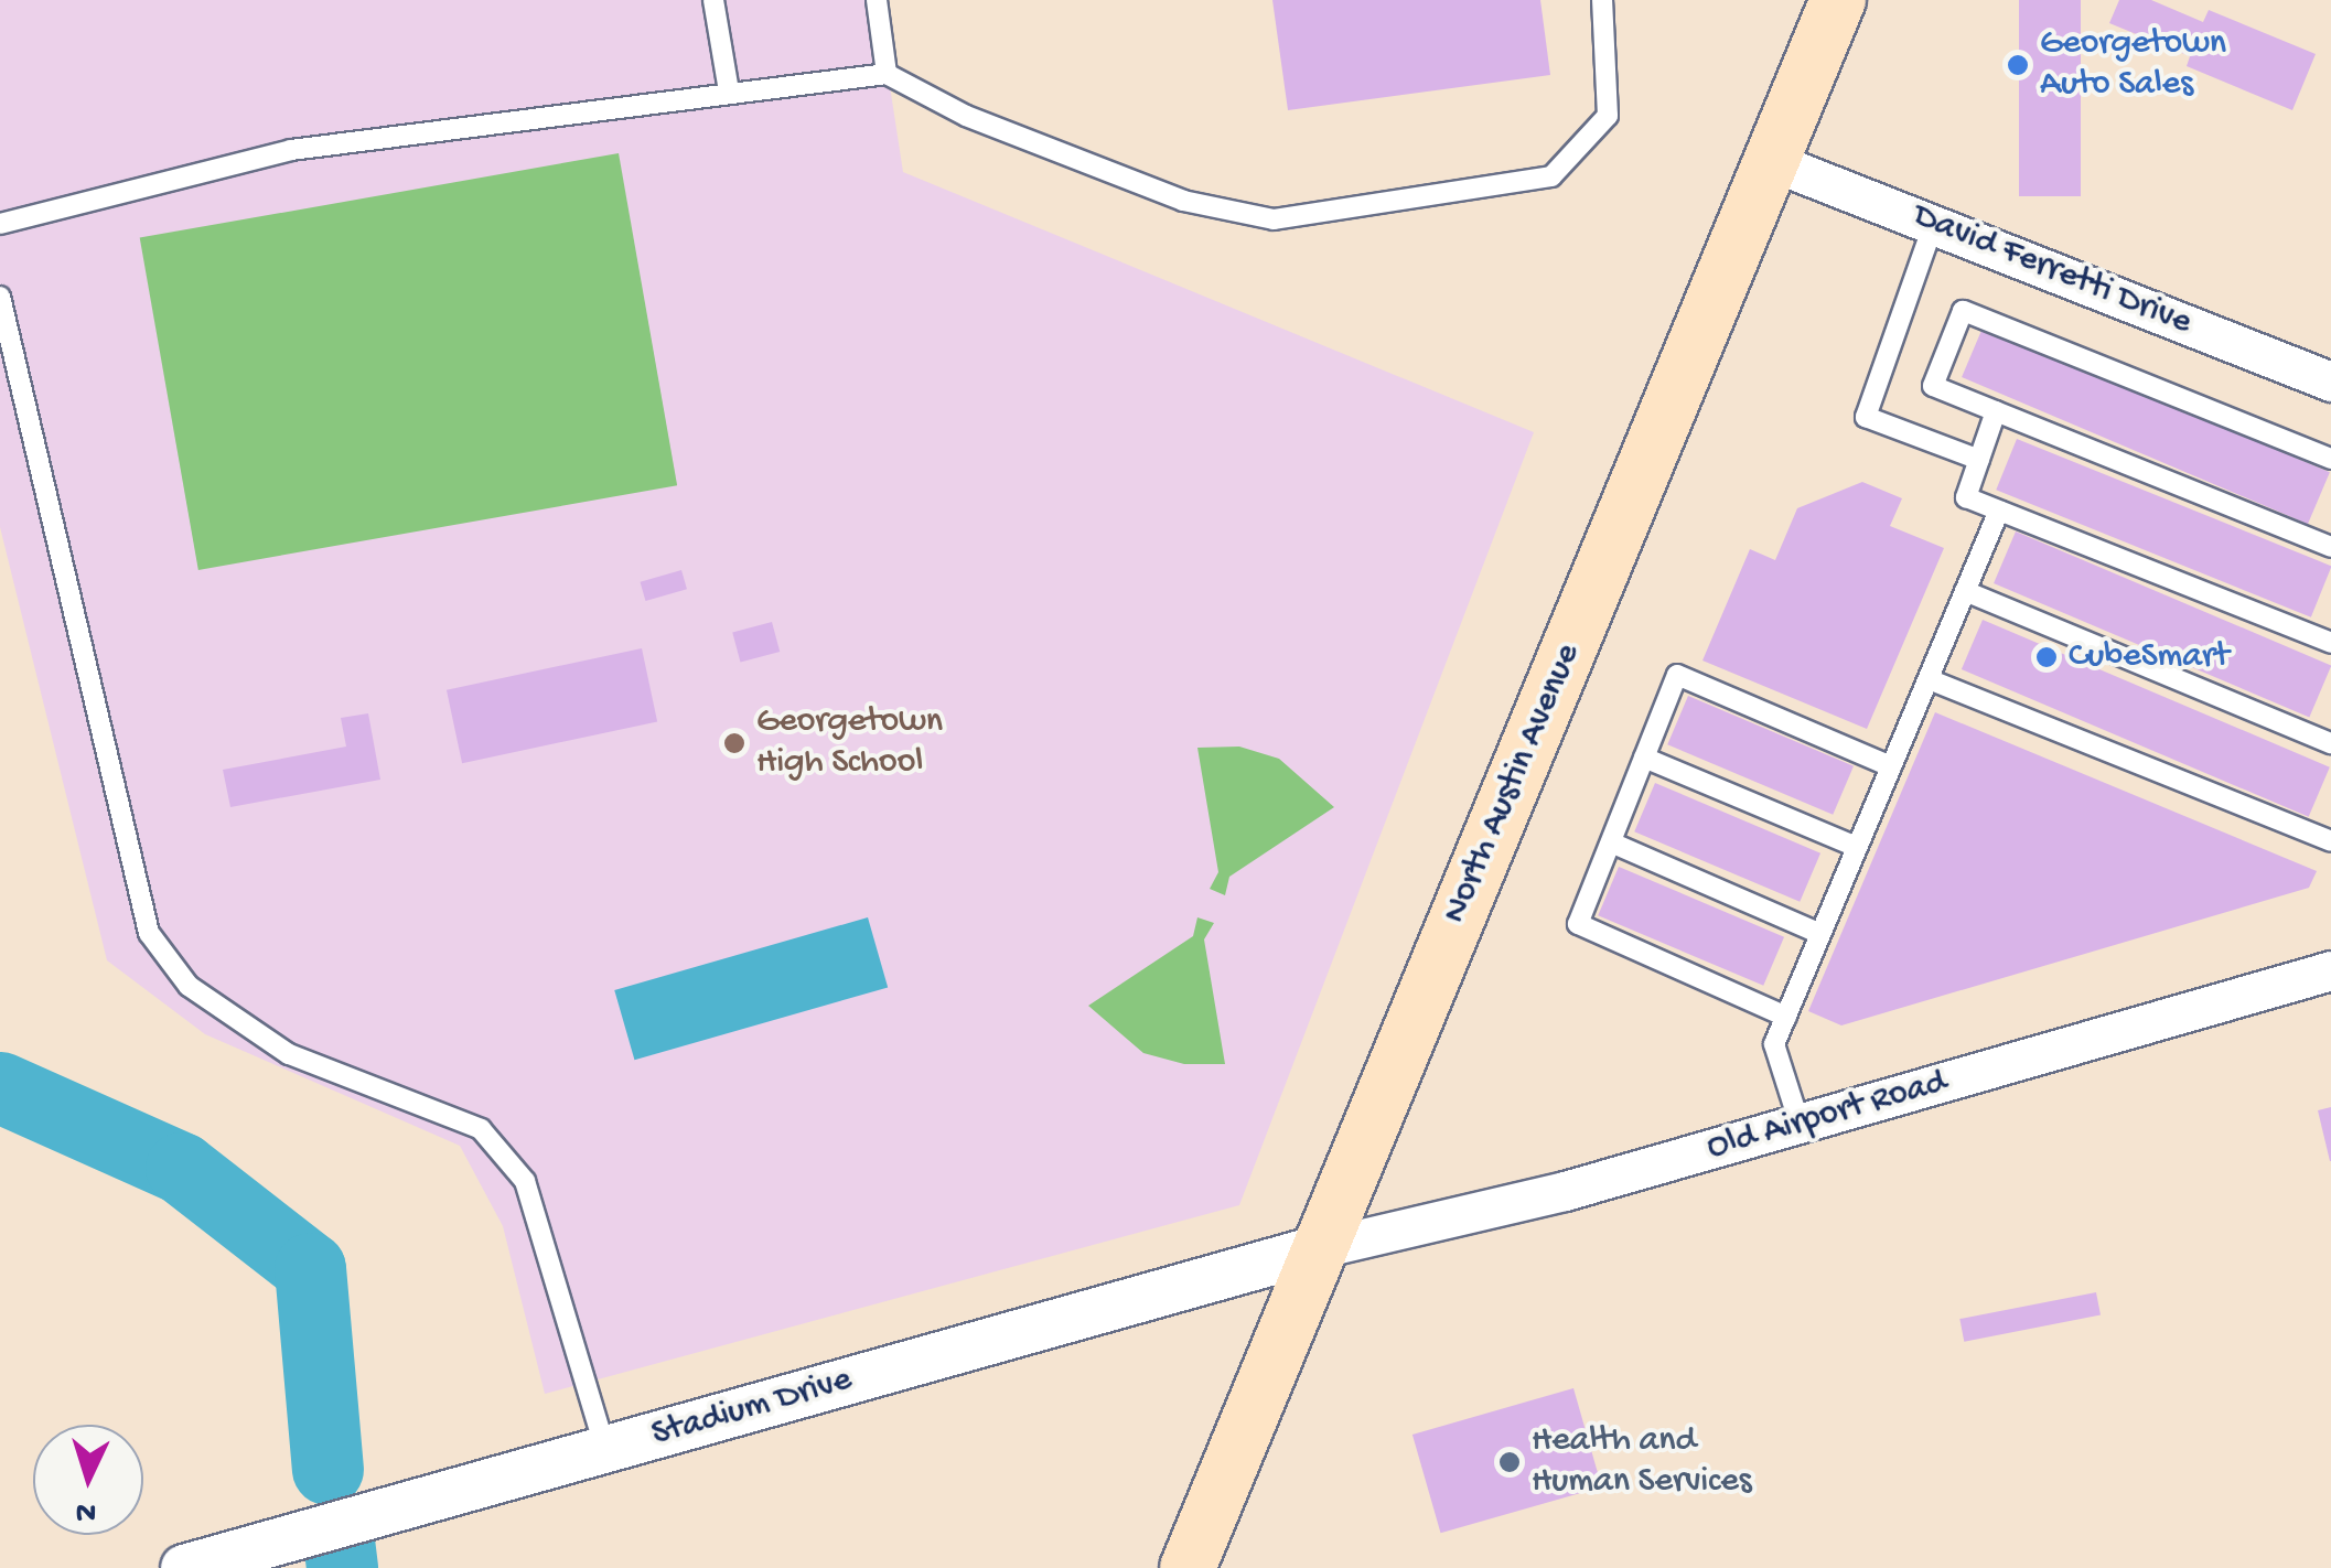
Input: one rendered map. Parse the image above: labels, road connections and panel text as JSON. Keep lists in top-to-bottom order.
{
  "streets": {
    "main road": ["North Austin Avenue"],
    "street": ["David Ferretti Drive", "Old Airport Road", "Stadium Drive"]
  },
  "crossings": [
    ["David Ferretti Drive", "North Austin Avenue"],
    ["North Austin Avenue", "Old Airport Road"],
    ["North Austin Avenue", "Stadium Drive"],
    ["Old Airport Road", "Stadium Drive"]
  ],
  "places": [
    "Georgetown Auto Sales",
    "CubeSmart",
    "Georgetown High School",
    "Health and Human Services"
  ],
  "north": "bottom"
}
